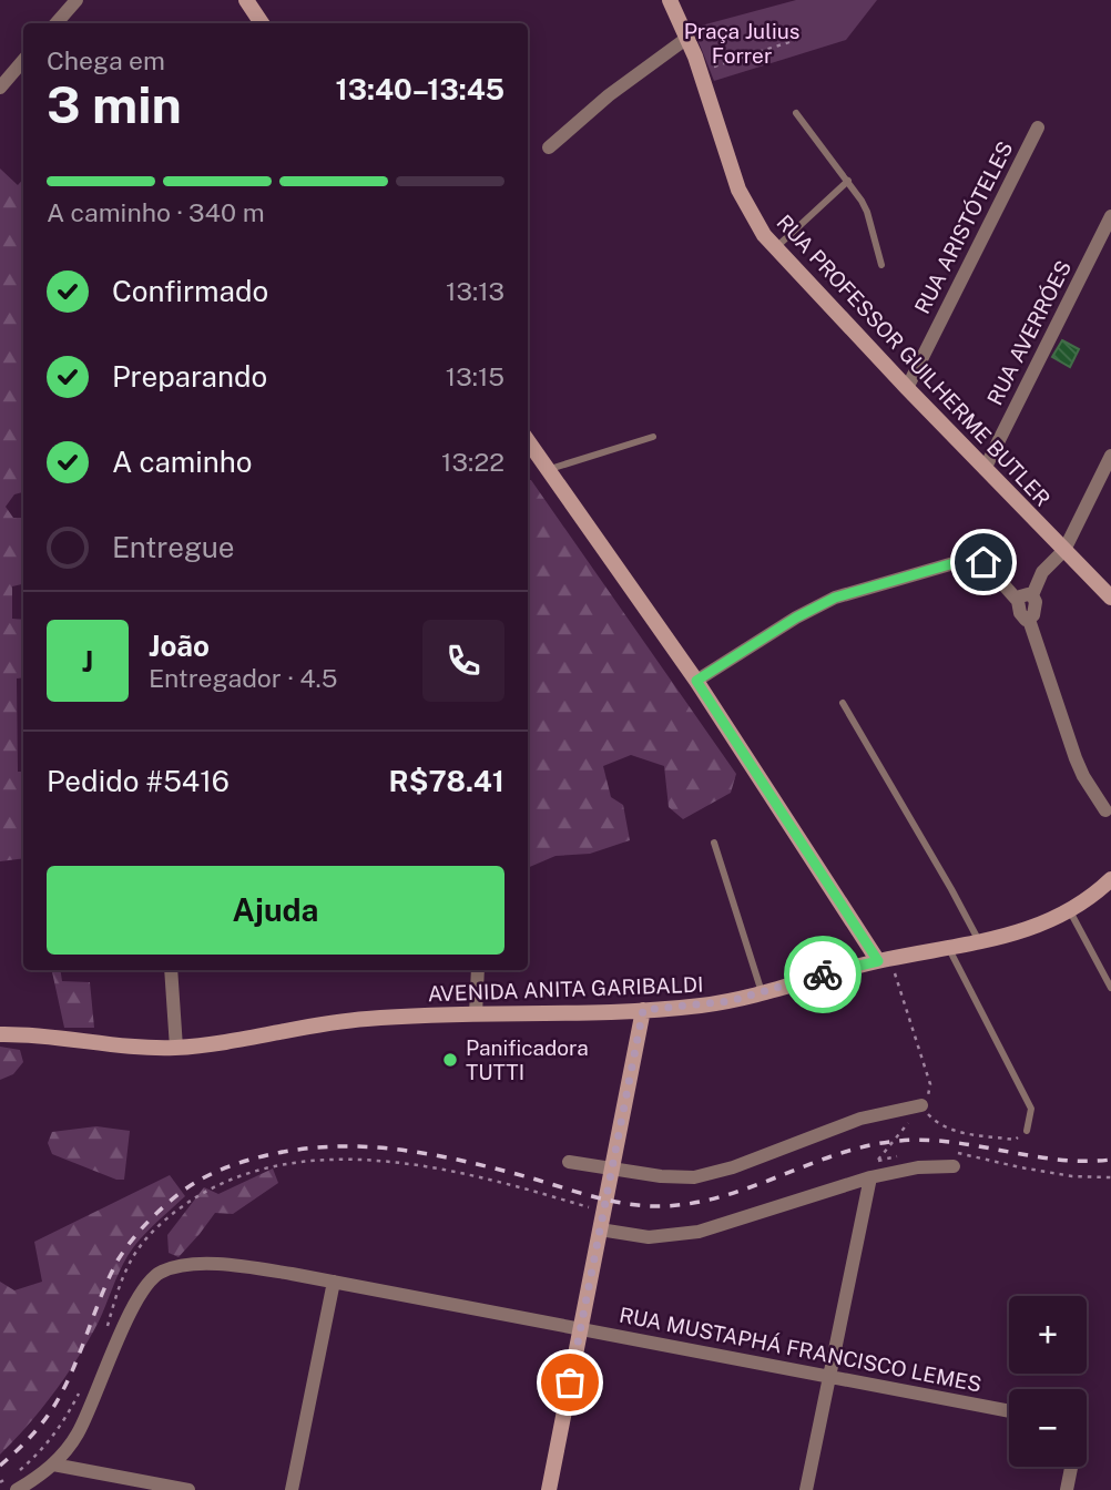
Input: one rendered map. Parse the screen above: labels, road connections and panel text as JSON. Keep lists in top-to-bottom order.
{
  "streets": {
    "main road": ["RUA PROFESSOR GUILHERME BUTLER", "AVENIDA ANITA GARIBALDI"],
    "street": ["RUA ARISTÓTELES", "RUA AVERRÓES", "RUA MUSTAPHÁ FRANCISCO LEMES"]
  },
  "crossings": [
    ["RUA ARISTÓTELES", "RUA PROFESSOR GUILHERME BUTLER"],
    ["RUA AVERRÓES", "RUA PROFESSOR GUILHERME BUTLER"]
  ],
  "parks": ["Praça Julius Forrer"],
  "places": ["Panificadora TUTTI"],
  "page": {
    "heading": ["3 min", "Chega em", "13:40–13:45"],
    "panel": [
      "João",
      "Entregador · 4.5",
      "Pedido #5416",
      "R$78.41"
    ],
    "bar": "A caminho · 340 m",
    "list": [
      ["Confirmado", "13:13"],
      ["Preparando", "13:15"],
      ["A caminho", "13:22"],
      "Entregue"
    ],
    "round": "J",
    "buttons": "Ajuda",
    "map_buttons": ["+", "−"]
  }
}
